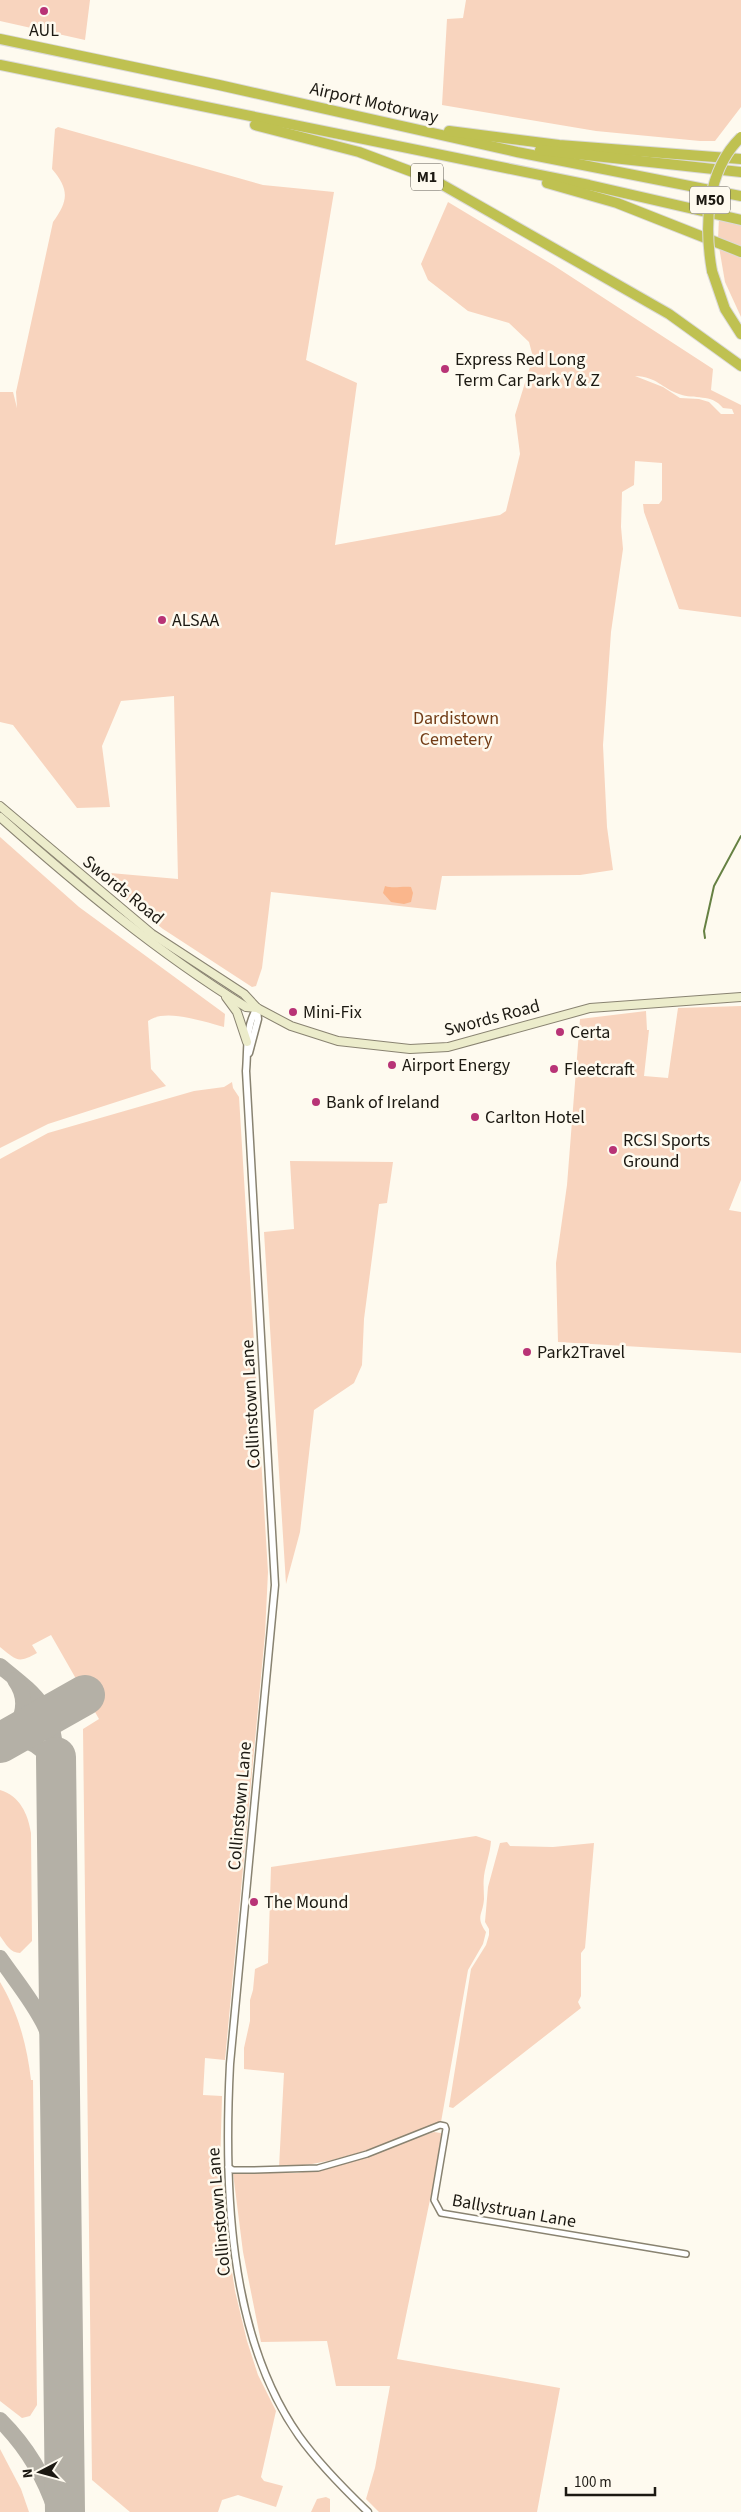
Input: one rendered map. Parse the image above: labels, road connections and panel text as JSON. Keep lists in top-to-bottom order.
{
  "streets": {
    "highway": ["Airport Motorway", "M1", "M50"],
    "main road": ["Swords Road"],
    "street": ["Collinstown Lane", "Ballystruan Lane"]
  },
  "crossings": [
    ["Airport Motorway", "M1"],
    ["Swords Road", "Collinstown Lane"],
    ["Collinstown Lane", "Ballystruan Lane"]
  ],
  "parks": ["Dardistown Cemetery"],
  "places": [
    "AUL",
    "Express Red Long Term Car Park Y & Z",
    "ALSAA",
    "Mini-Fix",
    "Certa",
    "Airport Energy",
    "Fleetcraft",
    "Bank of Ireland",
    "Carlton Hotel",
    "RCSI Sports Ground",
    "Park2Travel",
    "The Mound"
  ],
  "scale_bar": "100 m",
  "north": "left"
}
